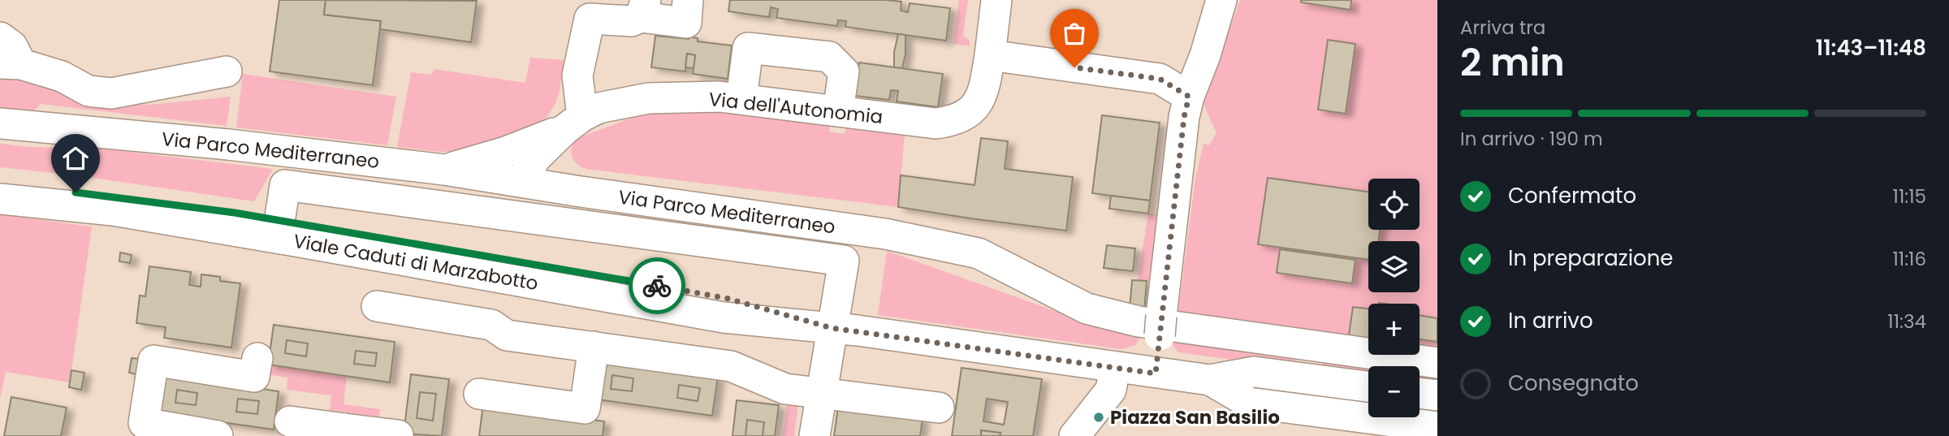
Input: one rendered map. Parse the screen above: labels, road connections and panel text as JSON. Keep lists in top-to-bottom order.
{
  "streets": {
    "street": ["Via dell'Autonomia", "Via Parco Mediterraneo", "Viale Caduti di Marzabotto"]
  },
  "crossings": [
    ["Via dell'Autonomia", "Via Parco Mediterraneo"]
  ],
  "places": ["Piazza San Basilio"],
  "page": {
    "heading": ["2 min", "Arriva tra", "11:43–11:48"],
    "bar": "In arrivo · 190 m",
    "list": [
      ["Confermato", "11:15"],
      ["In preparazione", "11:16"],
      ["In arrivo", "11:34"],
      "Consegnato"
    ],
    "map_buttons": ["+", "−"]
  }
}
